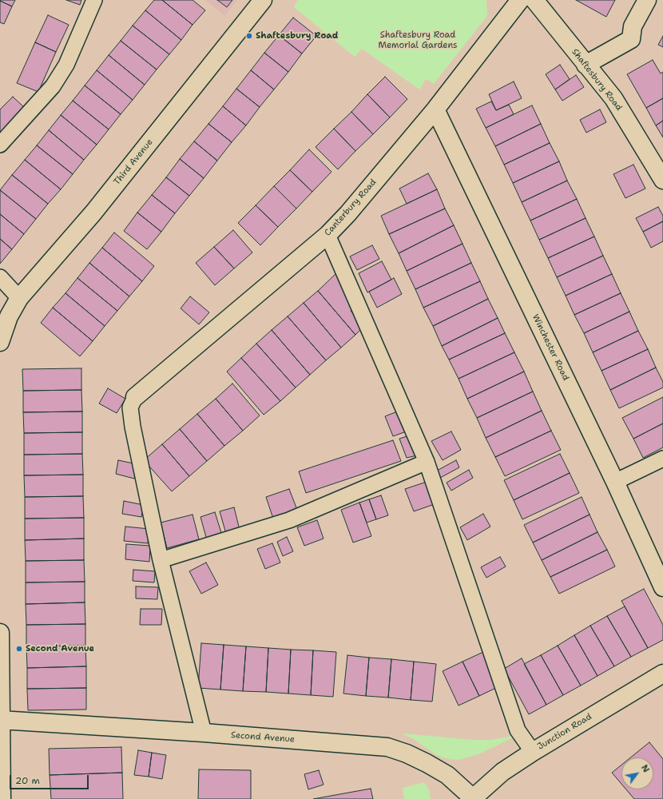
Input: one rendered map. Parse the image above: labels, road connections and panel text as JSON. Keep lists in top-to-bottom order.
{
  "streets": {
    "street": [
      "Shaftesbury Road",
      "Third Avenue",
      "Canterbury Road",
      "Winchester Road",
      "Junction Road",
      "Second Avenue"
    ]
  },
  "crossings": [
    ["Canterbury Road", "Winchester Road"],
    ["Junction Road", "Second Avenue"]
  ],
  "parks": ["Shaftesbury Road Memorial Gardens"],
  "places": ["Shaftesbury Road", "Second Avenue"],
  "scale_bar": "20 m",
  "north": "top right"
}
